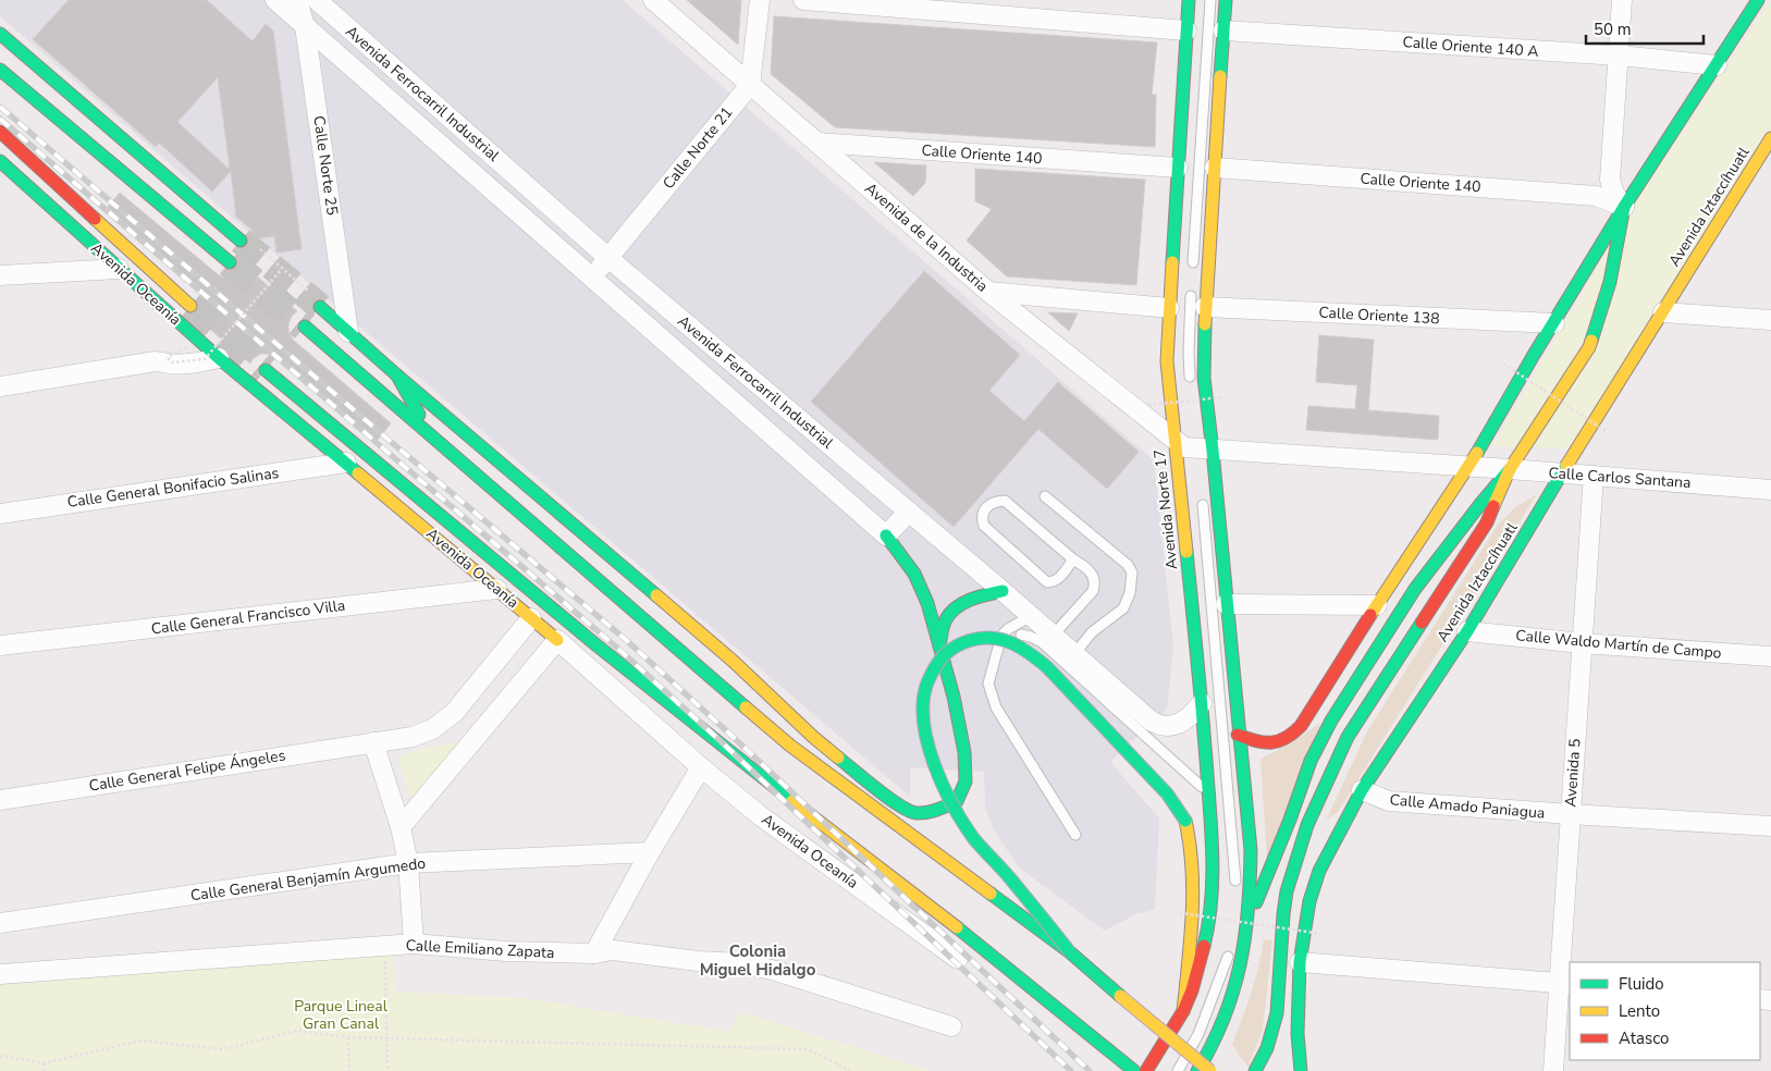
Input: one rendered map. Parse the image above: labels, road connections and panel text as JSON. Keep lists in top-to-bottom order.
{
  "streets": {
    "main road": ["Avenida Iztaccíhuatl", "Avenida Oceanía", "Avenida Norte 17"],
    "street": [
      "Calle Oriente 140 A",
      "Avenida Ferrocarril Industrial",
      "Calle Norte 21",
      "Calle Oriente 140",
      "Calle Norte 25",
      "Avenida de la Industria",
      "Calle Oriente 138",
      "Calle Carlos Santana",
      "Calle General Bonifacio Salinas",
      "Calle General Francisco Villa",
      "Calle Waldo Martín de Campo",
      "Calle General Felipe Ángeles",
      "Avenida 5",
      "Calle Amado Paniagua",
      "Calle General Benjamín Argumedo",
      "Calle Emiliano Zapata"
    ]
  },
  "crossings": [
    ["Calle Oriente 140 A", "Avenida Norte 17"],
    ["Avenida Ferrocarril Industrial", "Calle Norte 21"],
    ["Avenida Ferrocarril Industrial", "Calle Norte 25"],
    ["Avenida Ferrocarril Industrial", "Avenida Norte 17"],
    ["Calle Norte 21", "Avenida de la Industria"],
    ["Calle Oriente 140", "Avenida de la Industria"],
    ["Calle Oriente 140", "Avenida Norte 17"],
    ["Avenida Iztaccíhuatl", "Calle Carlos Santana"],
    ["Avenida Iztaccíhuatl", "Calle Waldo Martín de Campo"],
    ["Avenida Iztaccíhuatl", "Calle Amado Paniagua"],
    ["Avenida de la Industria", "Calle Carlos Santana"],
    ["Avenida de la Industria", "Avenida Norte 17"],
    ["Avenida Oceanía", "Calle General Bonifacio Salinas"],
    ["Avenida Oceanía", "Calle General Francisco Villa"],
    ["Avenida Oceanía", "Calle General Felipe Ángeles"],
    ["Calle Oriente 138", "Avenida Norte 17"],
    ["Calle Carlos Santana", "Avenida Norte 17"],
    ["Calle Carlos Santana", "Avenida 5"],
    ["Calle Waldo Martín de Campo", "Avenida 5"],
    ["Avenida 5", "Calle Amado Paniagua"]
  ],
  "districts": ["Colonia Miguel Hidalgo"],
  "parks": ["Parque Lineal Gran Canal"],
  "legend": ["Fluido", "Lento", "Atasco"],
  "scale_bar": "50 m"
}
